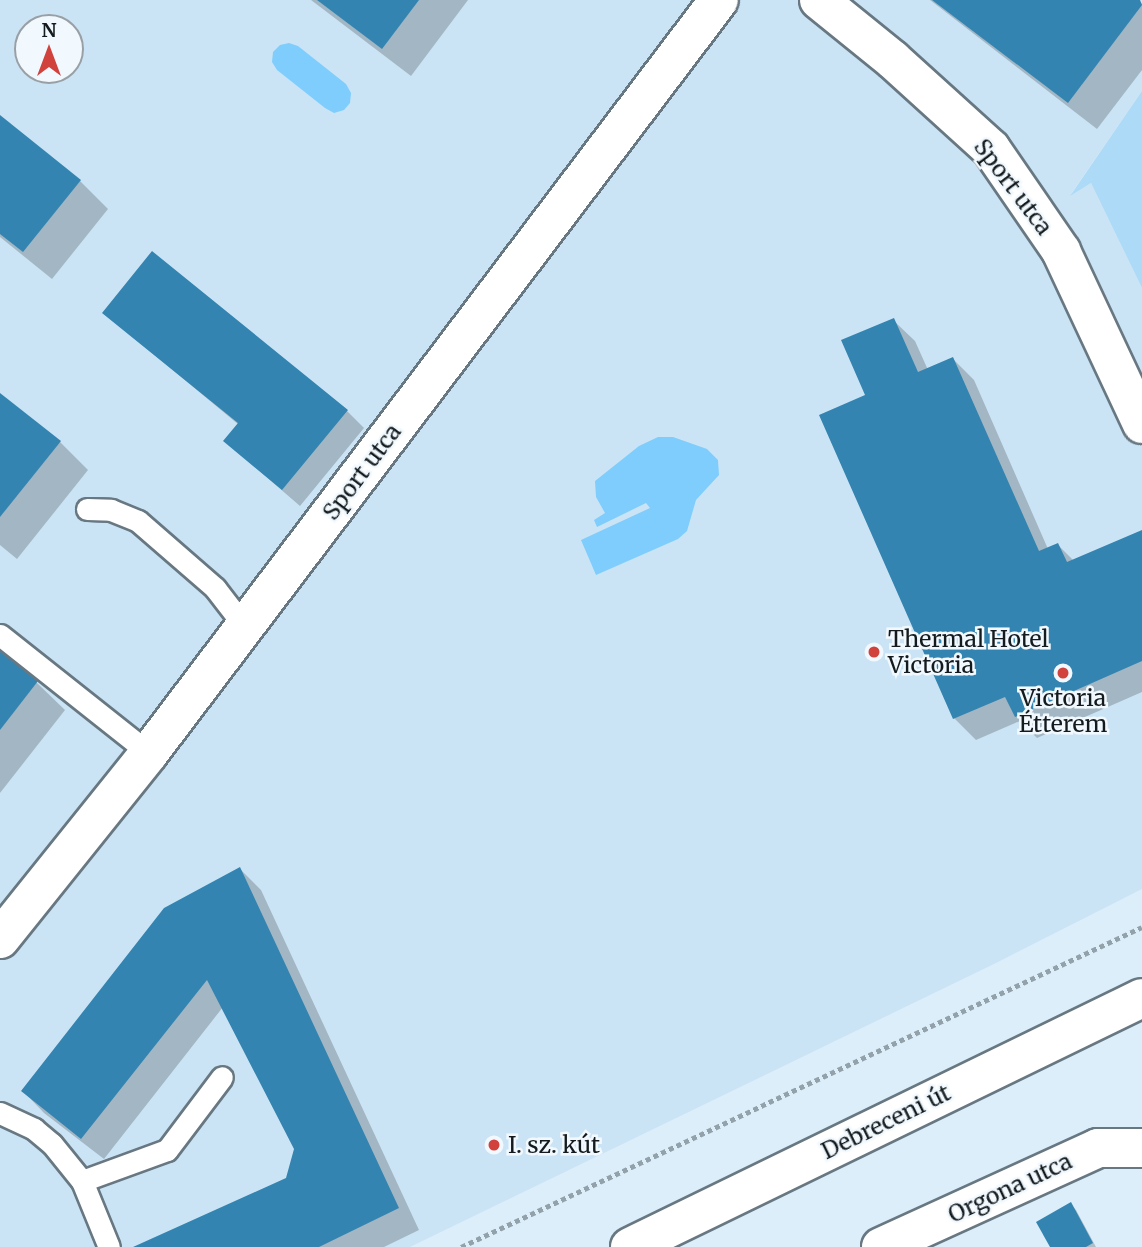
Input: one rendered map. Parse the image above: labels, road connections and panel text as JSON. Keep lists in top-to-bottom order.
{
  "streets": {
    "street": ["Sport utca", "Debreceni út", "Orgona utca"]
  },
  "places": ["Thermal Hotel Victoria", "Victoria Étterem", "I. sz. kút"],
  "north": "top"
}
